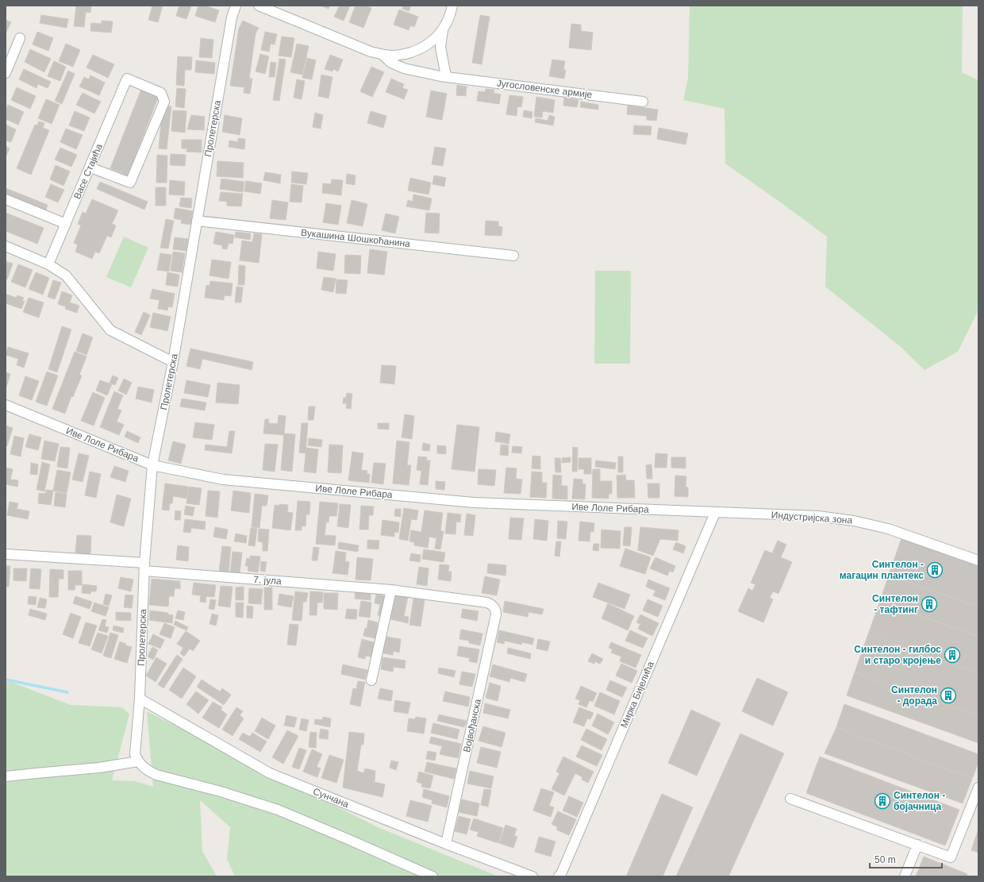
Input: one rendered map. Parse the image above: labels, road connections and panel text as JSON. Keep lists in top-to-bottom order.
{
  "streets": {
    "street": [
      "Југословенске армије",
      "Пролетерска",
      "Васе Стајића",
      "Вукашина Шошкоћанина",
      "Иве Лоле Рибара",
      "Индустријска зона",
      "7. јула",
      "Мирка Бијелића",
      "Војвођанска",
      "Сунчана"
    ]
  },
  "crossings": [
    ["Пролетерска", "Вукашина Шошкоћанина"],
    ["Пролетерска", "Иве Лоле Рибара"],
    ["Пролетерска", "7. јула"],
    ["Пролетерска", "Сунчана"],
    ["Иве Лоле Рибара", "Индустријска зона"],
    ["Иве Лоле Рибара", "Мирка Бијелића"],
    ["Индустријска зона", "Мирка Бијелића"],
    ["7. јула", "Војвођанска"],
    ["Војвођанска", "Сунчана"]
  ],
  "places": {
    "building": [
      "Синтелон - магацин плантекс",
      "Синтелон - тафтинг",
      "Синтелон - гилбос и старо кројење",
      "Синтелон - дорада",
      "Синтелон - бојачница"
    ]
  },
  "scale_bar": "50 m"
}
